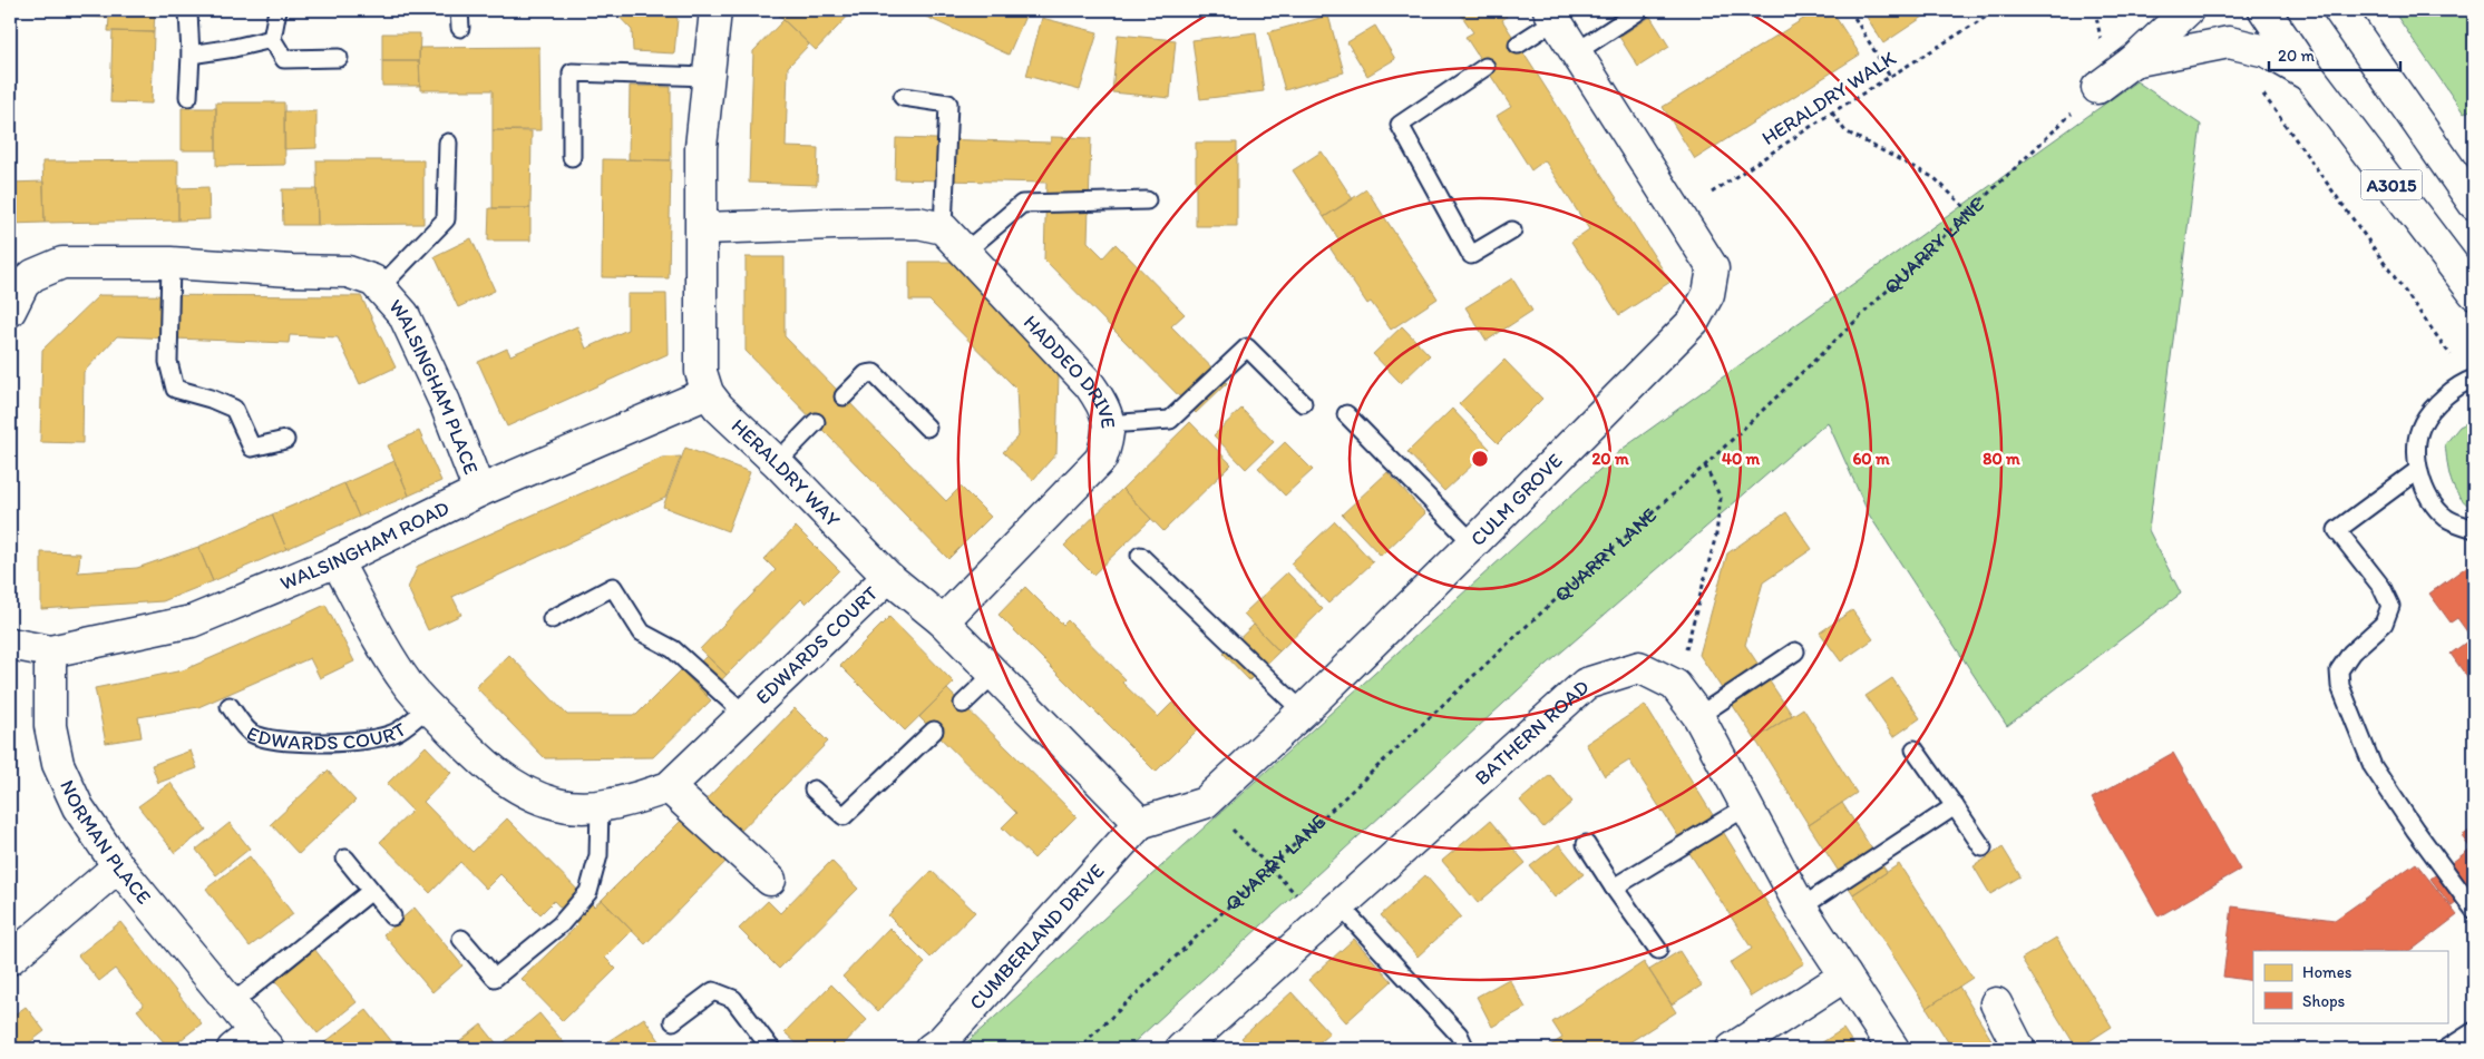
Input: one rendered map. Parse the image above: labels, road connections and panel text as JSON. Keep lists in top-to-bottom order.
{
  "streets": {
    "street": [
      "A3015",
      "HADDEO DRIVE",
      "WALSINGHAM PLACE",
      "HERALDRY WAY",
      "CULM GROVE",
      "WALSINGHAM ROAD",
      "EDWARDS COURT",
      "BATHERN ROAD",
      "NORMAN PLACE",
      "CUMBERLAND DRIVE"
    ],
    "path": ["HERALDRY WALK", "QUARRY LANE"]
  },
  "crossings": [
    ["HERALDRY WALK", "CULM GROVE"],
    ["HADDEO DRIVE", "HERALDRY WAY"],
    ["WALSINGHAM PLACE", "WALSINGHAM ROAD"],
    ["HERALDRY WAY", "CULM GROVE"],
    ["HERALDRY WAY", "WALSINGHAM ROAD"],
    ["HERALDRY WAY", "EDWARDS COURT"],
    ["HERALDRY WAY", "CUMBERLAND DRIVE"],
    ["CULM GROVE", "CUMBERLAND DRIVE"],
    ["WALSINGHAM ROAD", "EDWARDS COURT"],
    ["WALSINGHAM ROAD", "NORMAN PLACE"]
  ],
  "legend": ["Homes", "Shops"],
  "scale_bar": "20 m",
  "rings": [
    "20 m",
    "40 m",
    "60 m",
    "80 m"
  ]
}
